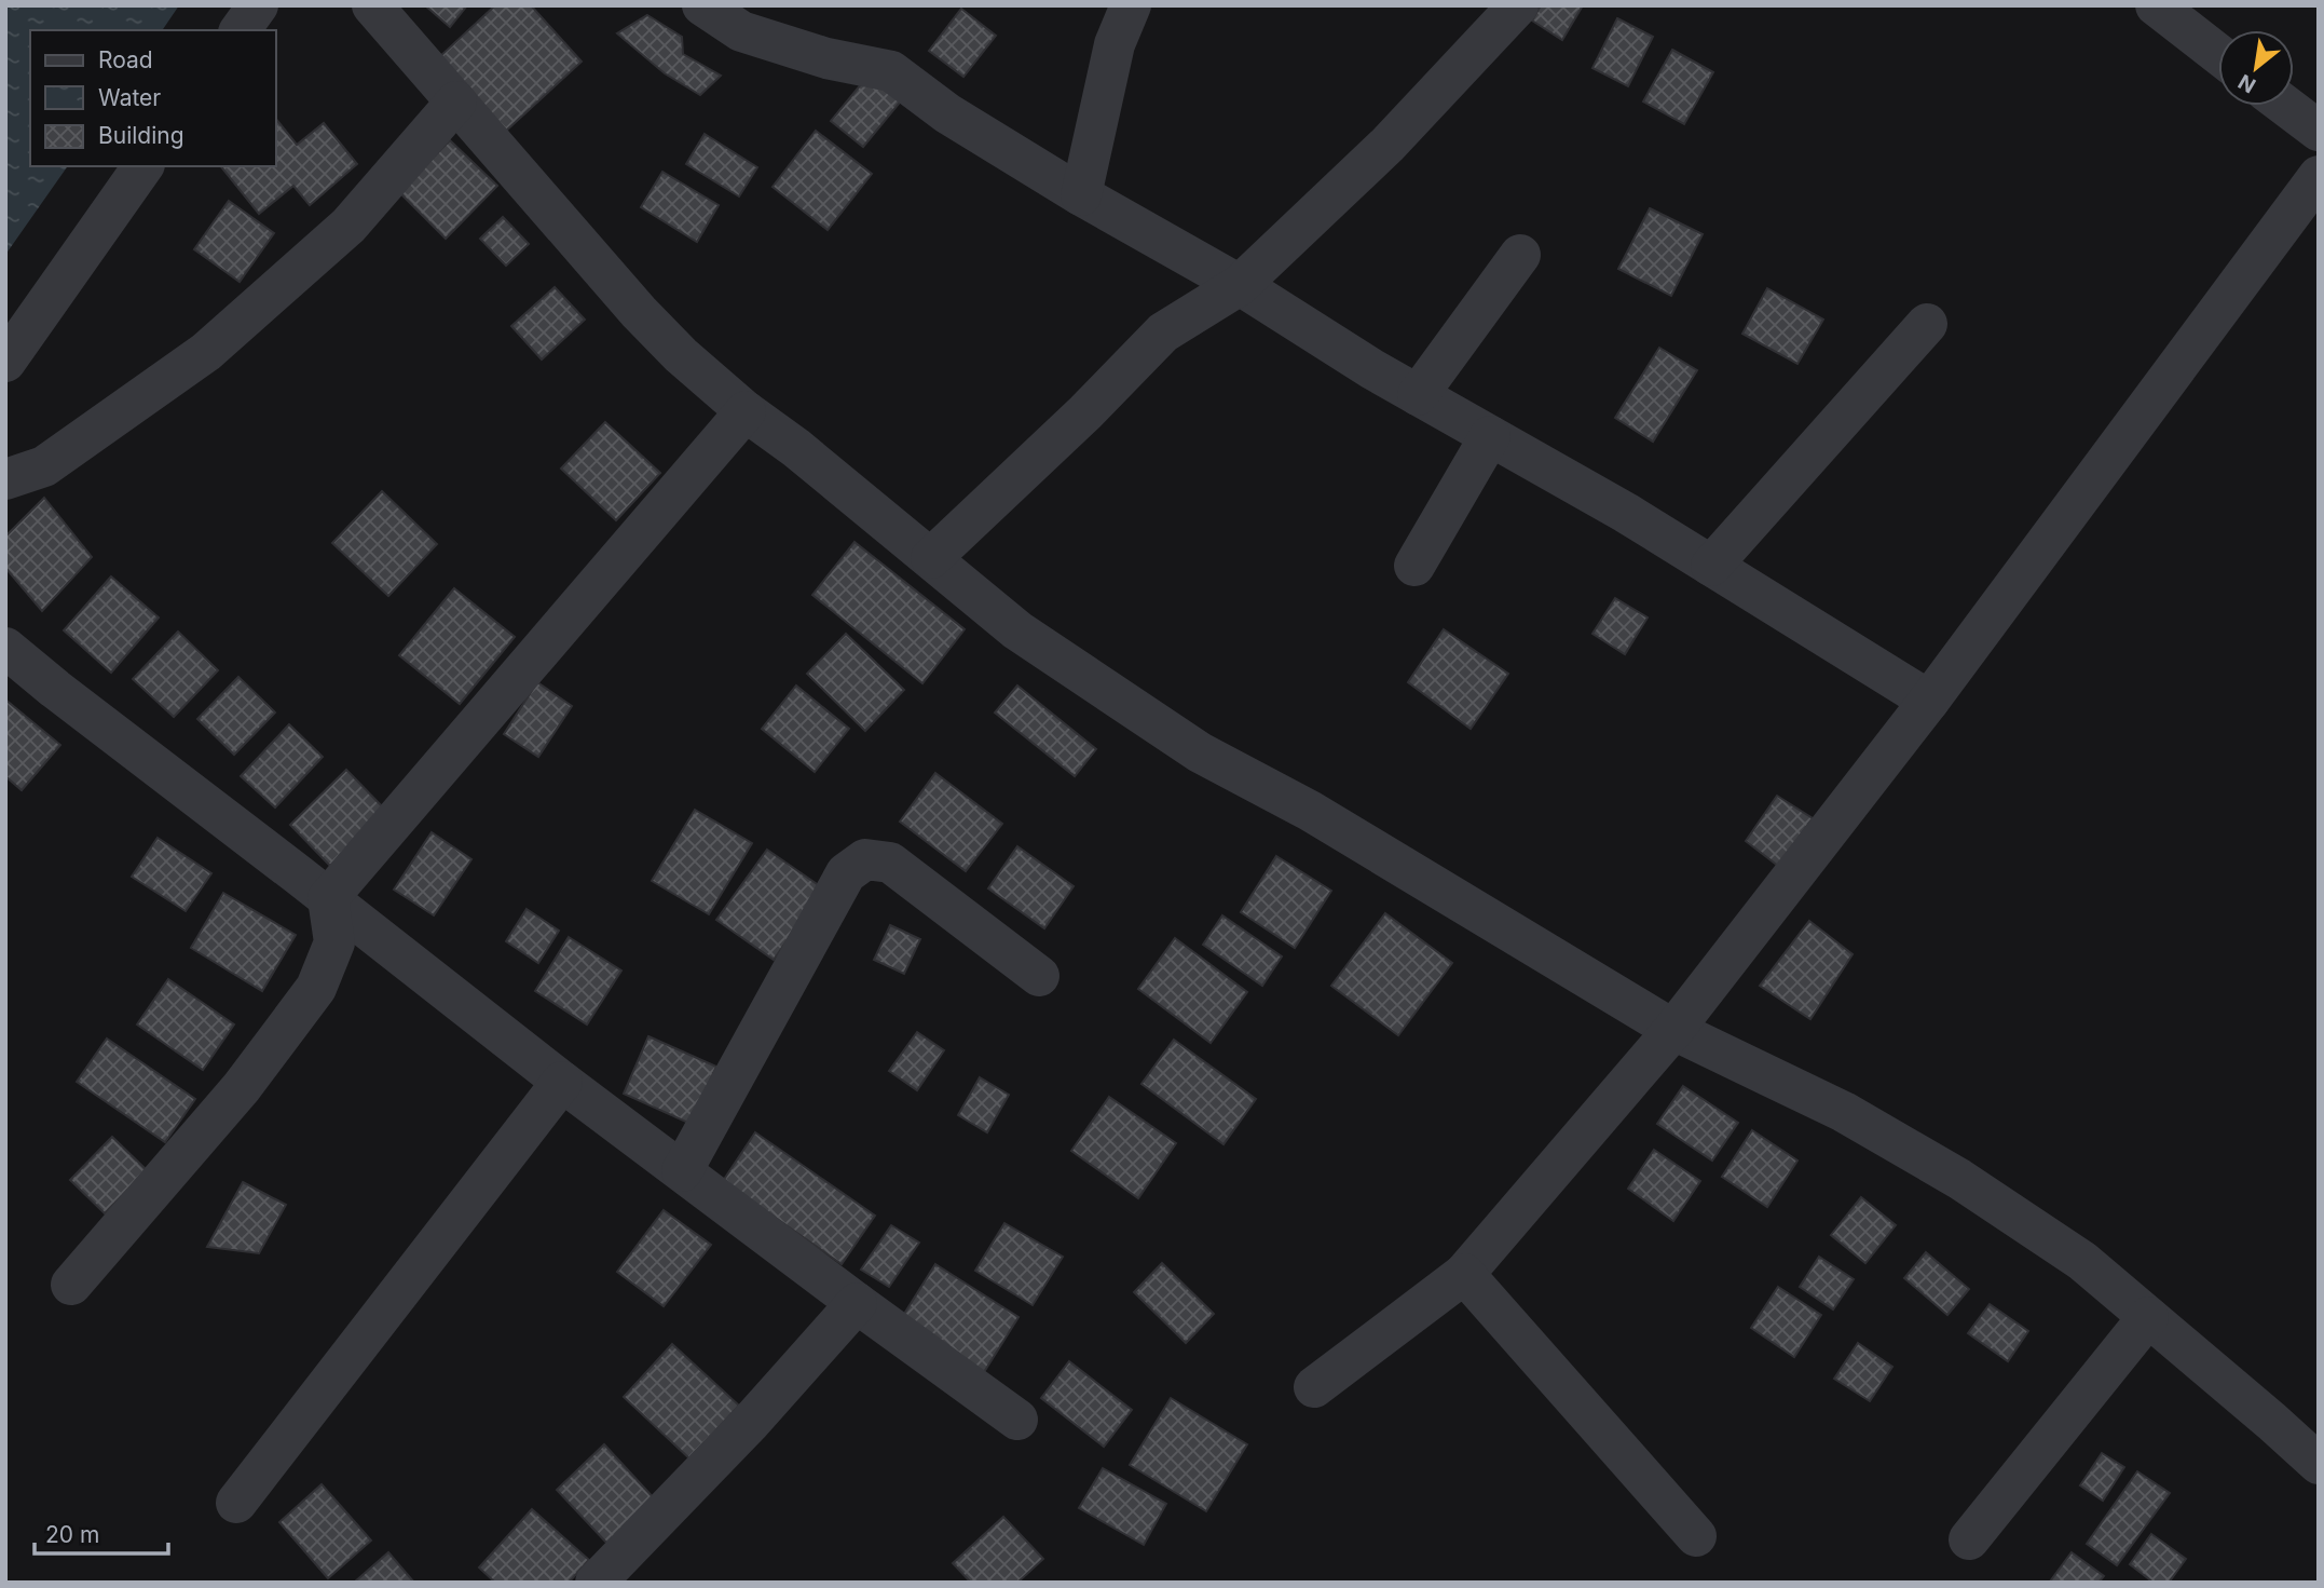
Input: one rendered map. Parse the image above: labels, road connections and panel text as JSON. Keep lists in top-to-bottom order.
{
  "legend": ["Road", "Water", "Building"],
  "scale_bar": "20 m",
  "north": "bottom left"
}
